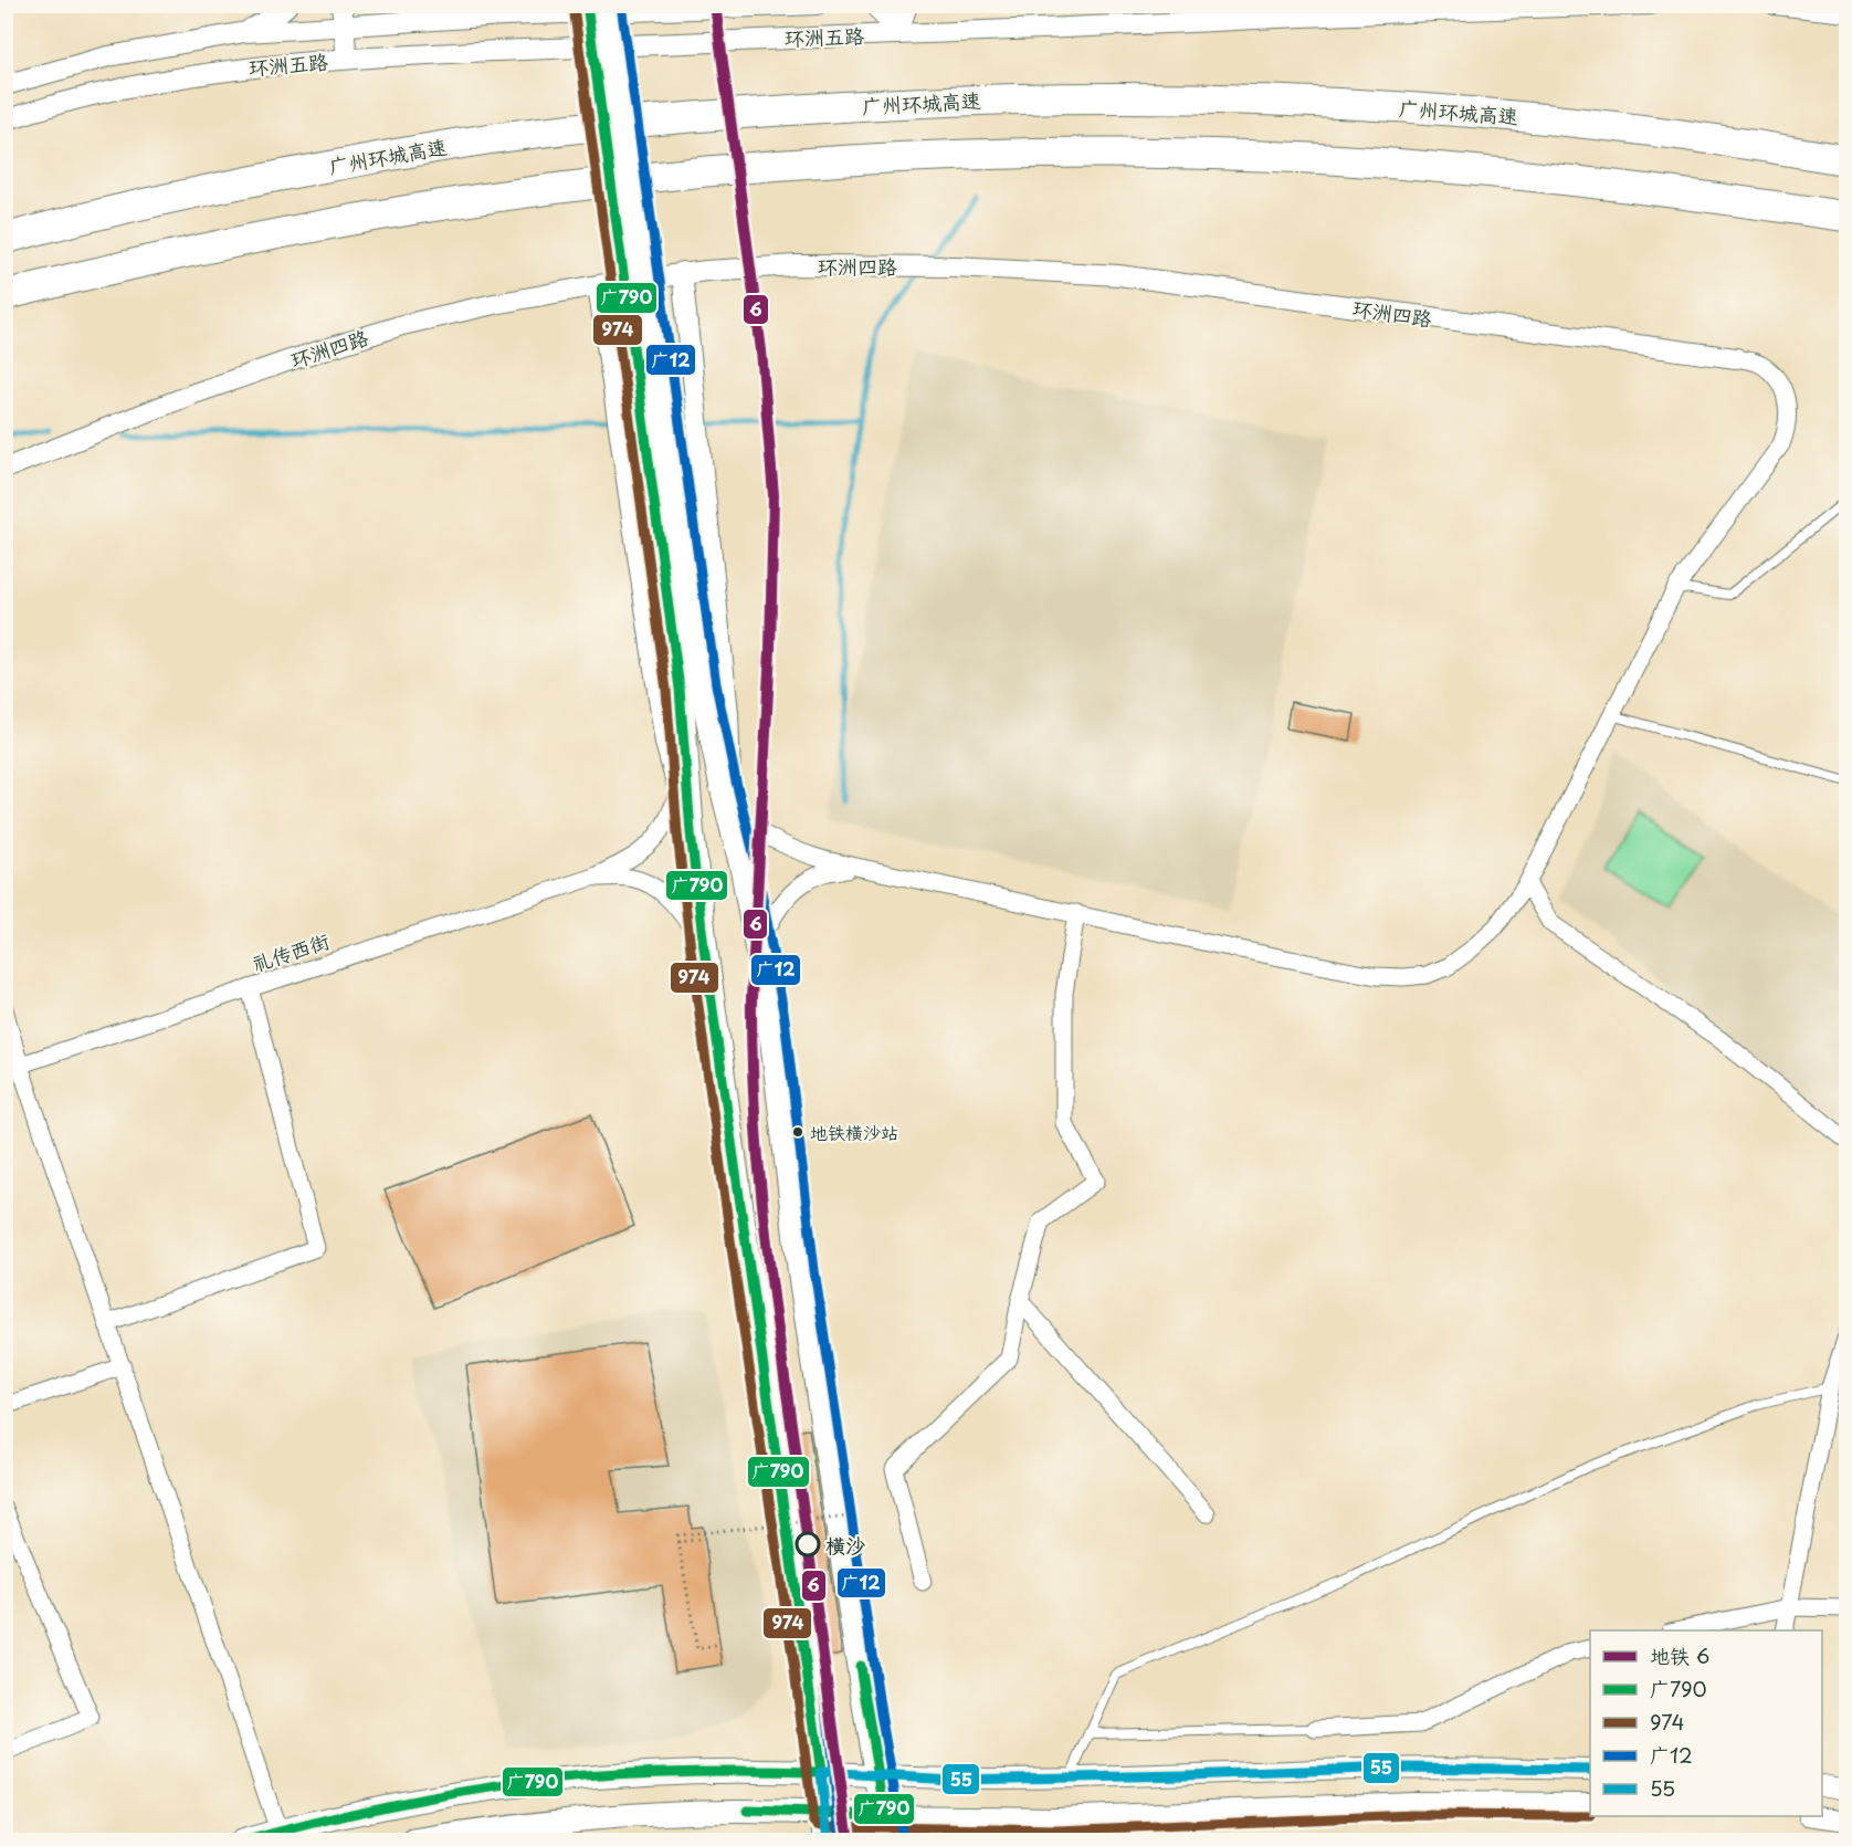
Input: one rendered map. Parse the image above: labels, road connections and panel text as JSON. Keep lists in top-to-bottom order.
{
  "streets": {
    "highway": ["广州环城高速"],
    "street": ["环洲五路", "环洲四路", "礼传西街"]
  },
  "places": ["地铁横沙站", "横沙"],
  "lines": [
    "metro line 6",
    "transit line 广790",
    "transit line 广12",
    "transit line 974",
    "transit line 55"
  ],
  "legend": [
    "地铁 6",
    "广790",
    "974",
    "广12",
    "55"
  ]
}
